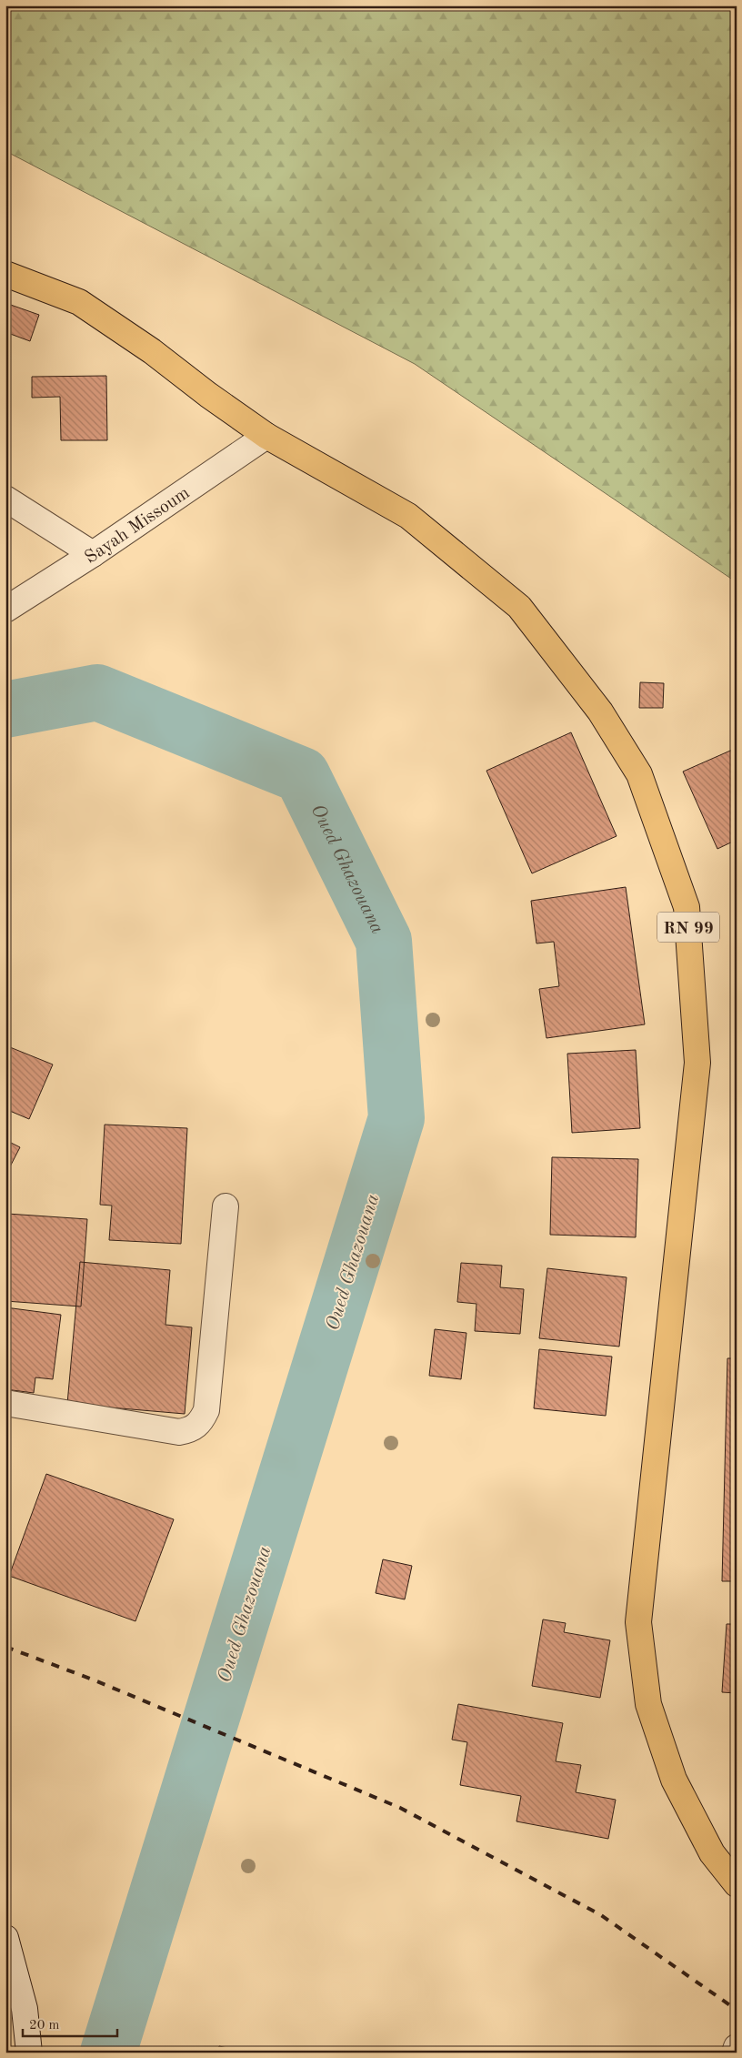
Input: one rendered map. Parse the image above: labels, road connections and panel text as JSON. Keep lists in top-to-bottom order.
{
  "streets": {
    "main road": ["RN 99"],
    "street": ["Sayah Missoum"]
  },
  "crossings": [
    ["Sayah Missoum", "RN 99"]
  ],
  "water": ["Oued Ghazouana"],
  "scale_bar": "20 m"
}
